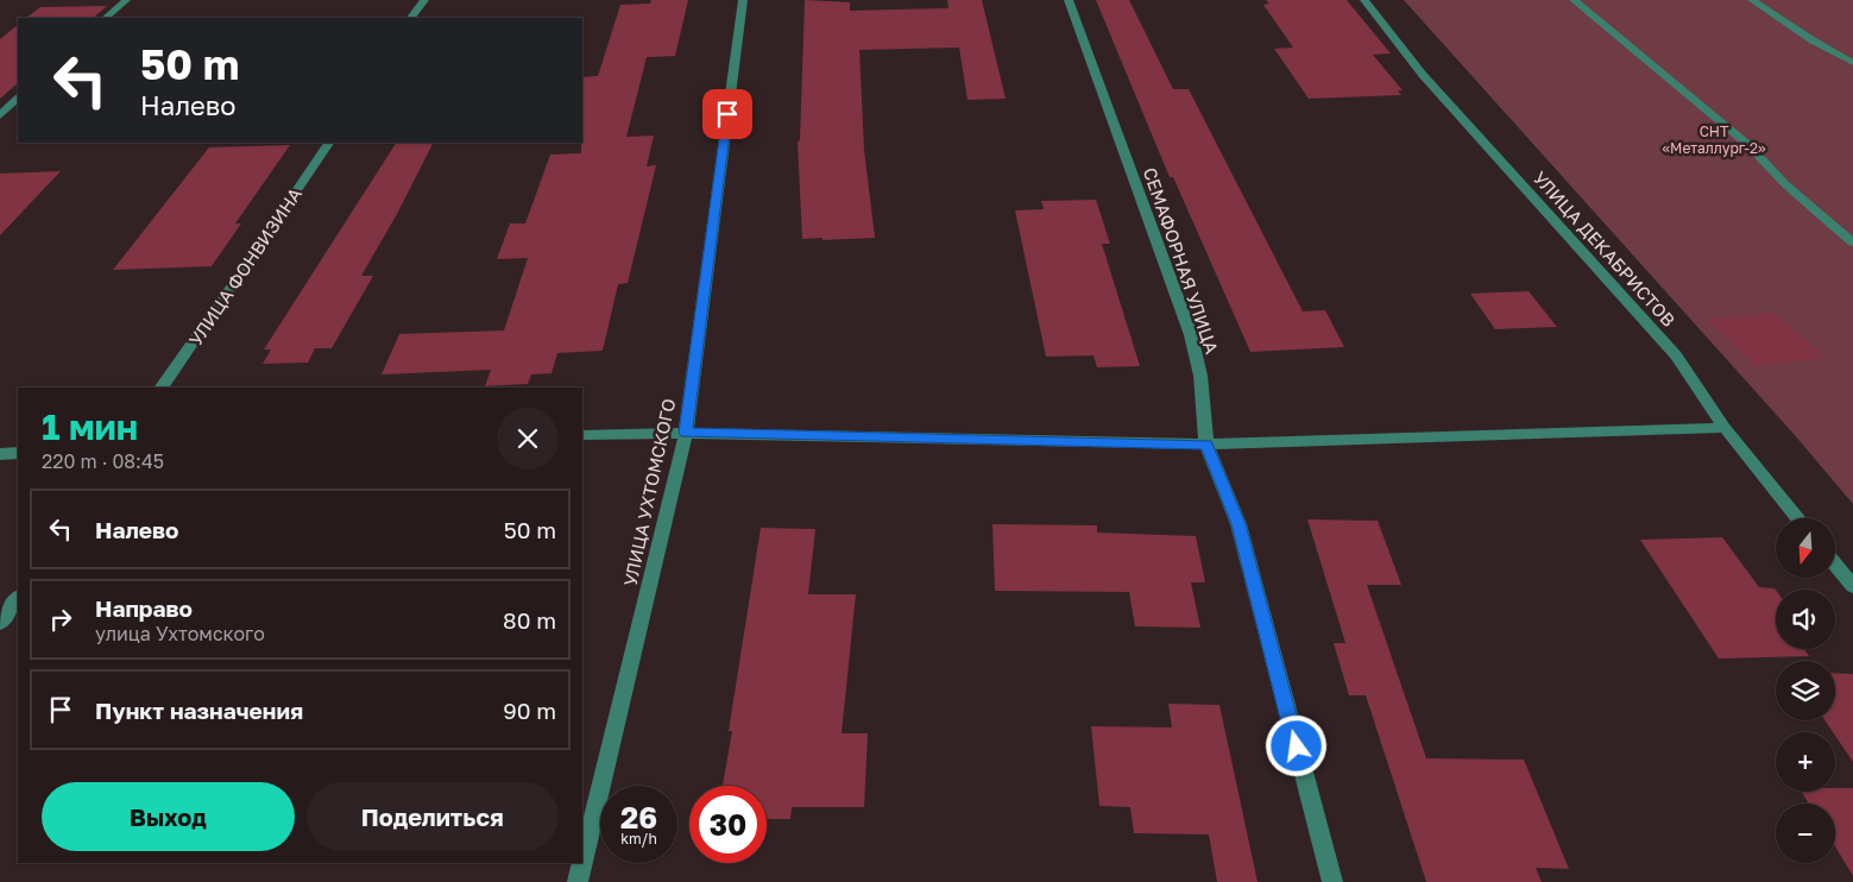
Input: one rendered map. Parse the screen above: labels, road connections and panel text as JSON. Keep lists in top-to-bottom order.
{
  "streets": {
    "street": [
      "УЛИЦА ДЕКАБРИСТОВ",
      "СЕМАФОРНАЯ УЛИЦА",
      "УЛИЦА ФОНВИЗИНА",
      "УЛИЦА УХТОМСКОГО"
    ]
  },
  "parks": ["СНТ «Металлург-2»"],
  "north": "bottom",
  "page": {
    "turn": ["50 m", "Налево"],
    "heading": ["1 мин", "220 m · 08:45"],
    "list": [
      {
        "name": "Налево",
        "value": "50 m"
      },
      {
        "name": "Направо",
        "note": "улица Ухтомского",
        "value": "80 m"
      },
      {
        "name": "Пункт назначения",
        "value": "90 m"
      }
    ],
    "map_buttons": ["+", "−"],
    "buttons": ["Выход", "Поделиться"],
    "speed": "26 km/h",
    "limit": "30"
  }
}
